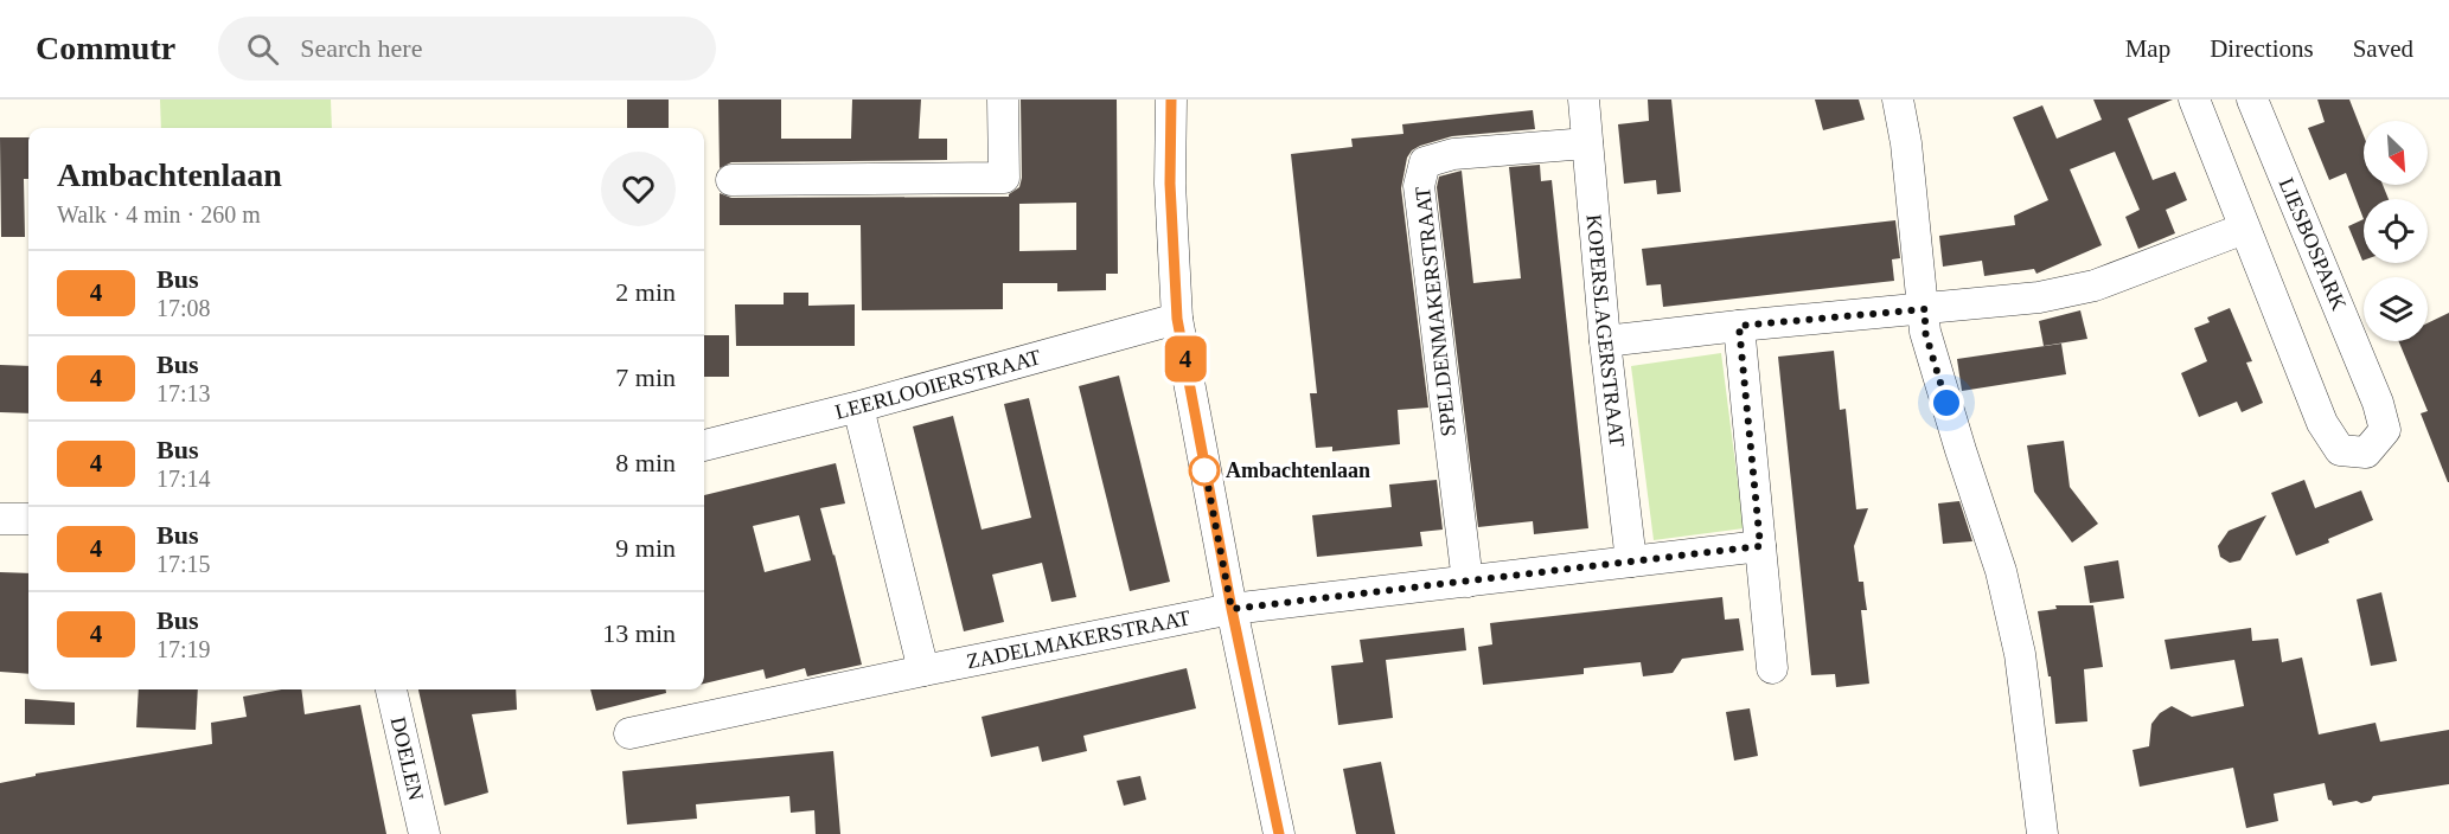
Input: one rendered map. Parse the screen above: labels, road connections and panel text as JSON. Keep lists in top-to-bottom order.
{
  "streets": {
    "street": [
      "LIESBOSPARK",
      "SPELDENMAKERSTRAAT",
      "KOPERSLAGERSTRAAT",
      "LEERLOOIERSTRAAT",
      "ZADELMAKERSTRAAT",
      "DOELEN"
    ]
  },
  "crossings": [
    ["SPELDENMAKERSTRAAT", "KOPERSLAGERSTRAAT"]
  ],
  "places": ["Ambachtenlaan"],
  "lines": ["bus line 4"],
  "north": "bottom right",
  "page": {
    "header": "Commutr",
    "search": "Search here",
    "nav": ["Map", "Directions", "Saved"],
    "on_map": "4",
    "heading": ["Ambachtenlaan", "Walk · 4 min · 260 m"],
    "list": [
      {
        "mark": "4",
        "name": "Bus",
        "note": "17:08",
        "value": "2 min"
      },
      {
        "mark": "4",
        "name": "Bus",
        "note": "17:13",
        "value": "7 min"
      },
      {
        "mark": "4",
        "name": "Bus",
        "note": "17:14",
        "value": "8 min"
      },
      {
        "mark": "4",
        "name": "Bus",
        "note": "17:15",
        "value": "9 min"
      },
      {
        "mark": "4",
        "name": "Bus",
        "note": "17:19",
        "value": "13 min"
      }
    ]
  }
}
